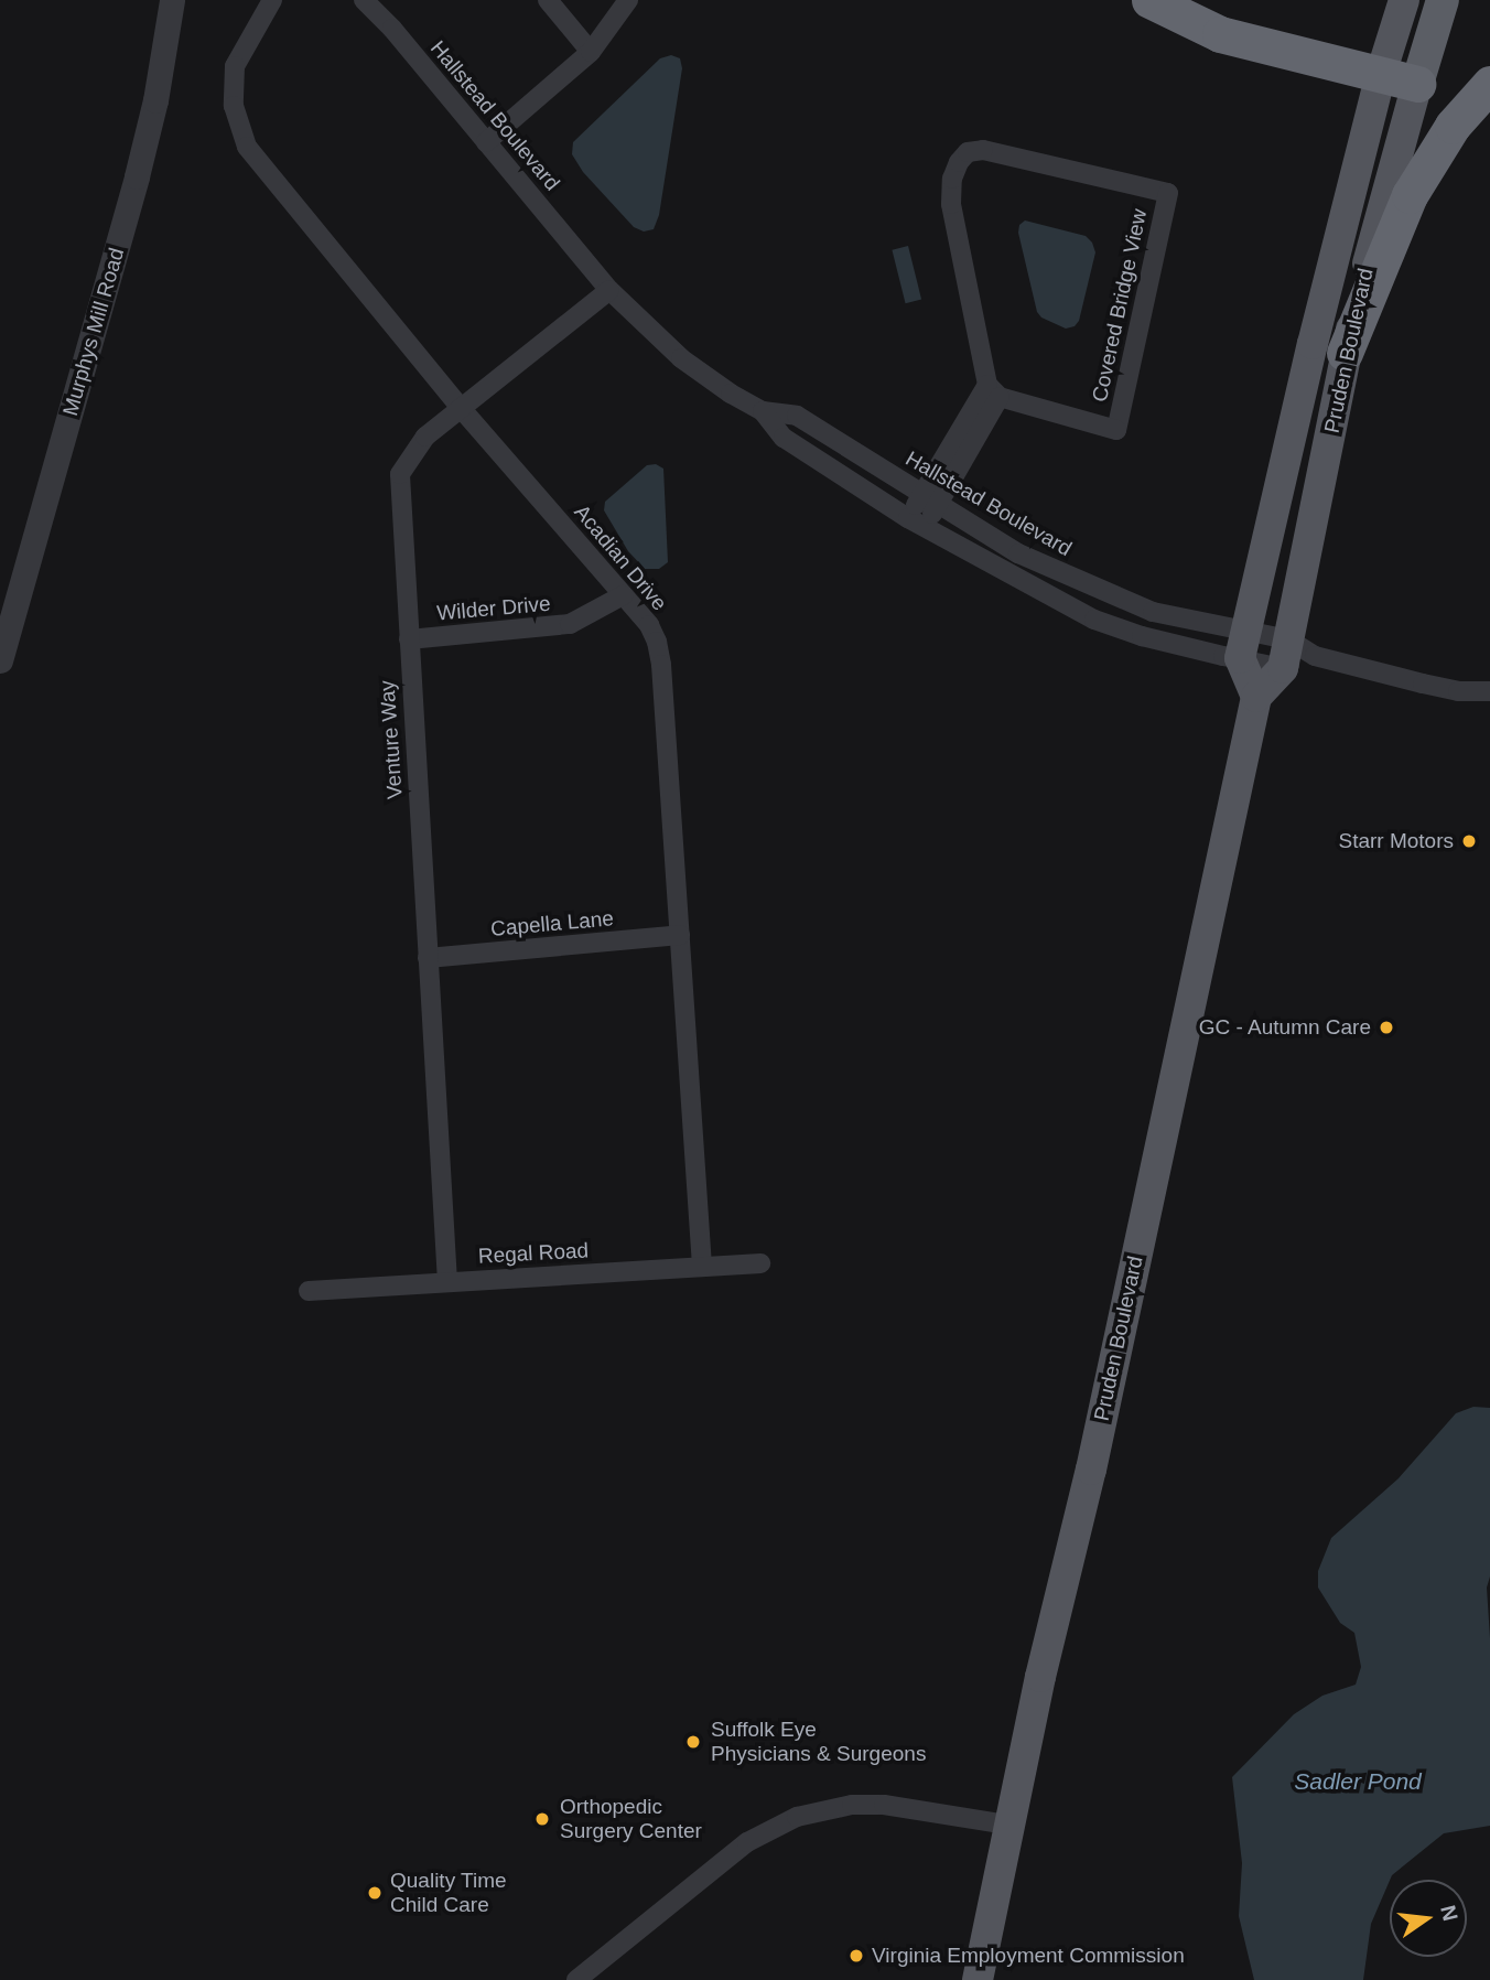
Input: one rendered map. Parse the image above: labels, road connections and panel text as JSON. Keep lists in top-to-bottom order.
{
  "streets": {
    "highway": ["Pruden Boulevard"],
    "street": [
      "Hallstead Boulevard",
      "Covered Bridge View",
      "Murphys Mill Road",
      "Acadian Drive",
      "Wilder Drive",
      "Venture Way",
      "Capella Lane",
      "Regal Road"
    ]
  },
  "crossings": [
    ["Hallstead Boulevard", "Pruden Boulevard"],
    ["Hallstead Boulevard", "Venture Way"],
    ["Acadian Drive", "Wilder Drive"],
    ["Acadian Drive", "Venture Way"],
    ["Acadian Drive", "Capella Lane"],
    ["Acadian Drive", "Regal Road"],
    ["Wilder Drive", "Venture Way"],
    ["Venture Way", "Capella Lane"],
    ["Venture Way", "Regal Road"]
  ],
  "water": ["Sadler Pond"],
  "places": [
    "Starr Motors",
    "GC - Autumn Care",
    "Suffolk Eye Physicians & Surgeons",
    "Orthopedic Surgery Center",
    "Quality Time Child Care",
    "Virginia Employment Commission"
  ],
  "north": "right"
}
